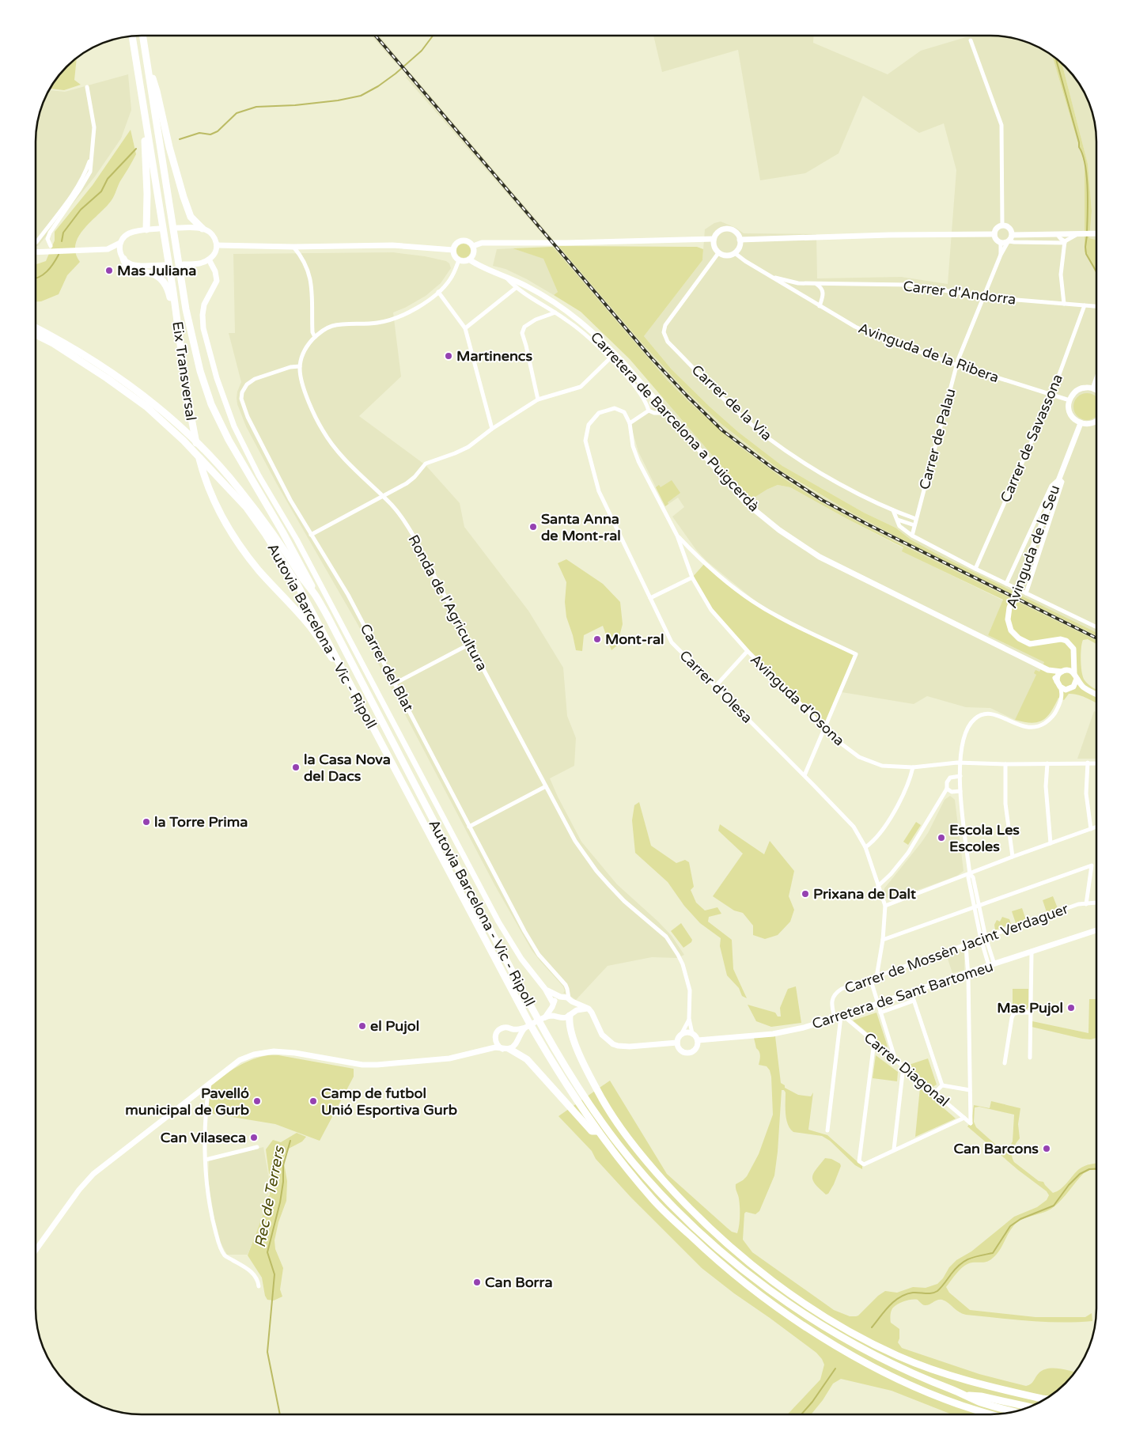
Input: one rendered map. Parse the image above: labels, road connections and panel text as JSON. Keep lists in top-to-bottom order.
{
  "streets": {
    "highway": ["Eix Transversal", "Autovia Barcelona - Vic - Ripoll"],
    "street": [
      "Carrer d'Andorra",
      "Avinguda de la Ribera",
      "Carrer de la Via",
      "Carretera de Barcelona a Puigcerdà",
      "Carrer de Savassona",
      "Carrer de Palau",
      "Avinguda de la Seu",
      "Ronda de l'Agricultura",
      "Carrer del Blat",
      "Carrer d'Olesa",
      "Avinguda d'Osona",
      "Carrer de Mossèn Jacint Verdaguer",
      "Carretera de Sant Bartomeu",
      "Carrer Diagonal"
    ]
  },
  "crossings": [
    ["Carrer d'Andorra", "Avinguda de la Ribera"],
    ["Carrer d'Andorra", "Carrer de Savassona"],
    ["Carrer d'Andorra", "Carrer de Palau"],
    ["Avinguda de la Ribera", "Carrer de la Via"],
    ["Avinguda de la Ribera", "Carrer de Savassona"],
    ["Avinguda de la Ribera", "Carrer de Palau"],
    ["Eix Transversal", "Autovia Barcelona - Vic - Ripoll"],
    ["Carrer de la Via", "Carrer de Palau"],
    ["Ronda de l'Agricultura", "Carrer del Blat"],
    ["Ronda de l'Agricultura", "Carretera de Sant Bartomeu"],
    ["Carrer d'Olesa", "Avinguda d'Osona"],
    ["Carrer d'Olesa", "Carrer de Mossèn Jacint Verdaguer"],
    ["Carrer d'Olesa", "Carretera de Sant Bartomeu"],
    ["Carrer d'Olesa", "Carrer Diagonal"],
    ["Carrer de Mossèn Jacint Verdaguer", "Carretera de Sant Bartomeu"],
    ["Carrer de Mossèn Jacint Verdaguer", "Carrer Diagonal"],
    ["Carretera de Sant Bartomeu", "Carrer Diagonal"]
  ],
  "water": ["Rec de Terrers"],
  "places": [
    "Mas Juliana",
    "Martinencs",
    "Santa Anna de Mont-ral",
    "Mont-ral",
    "la Casa Nova del Dacs",
    "la Torre Prima",
    "Escola Les Escoles",
    "Prixana de Dalt",
    "Mas Pujol",
    "el Pujol",
    "Pavelló municipal de Gurb",
    "Camp de futbol Unió Esportiva Gurb",
    "Can Vilaseca",
    "Can Barcons",
    "Can Borra"
  ]
}
